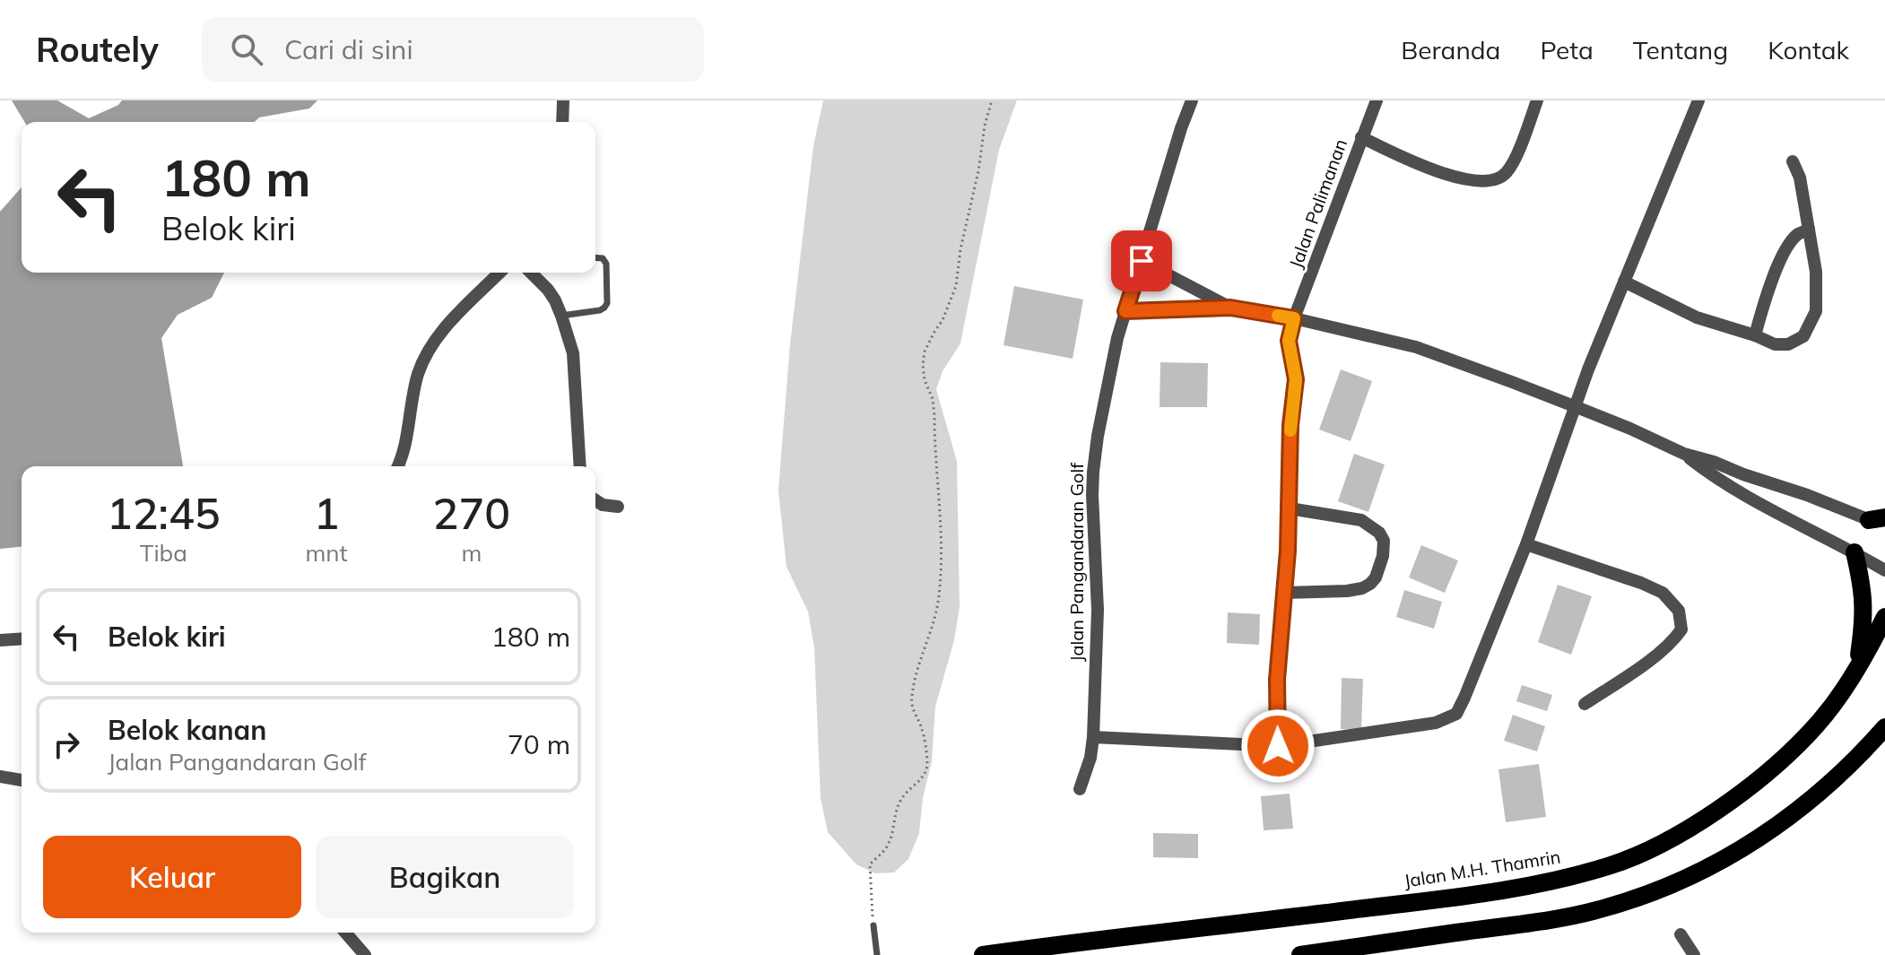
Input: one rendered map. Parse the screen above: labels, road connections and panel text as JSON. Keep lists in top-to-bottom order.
{
  "streets": {
    "main road": ["Jalan M.H. Thamrin"],
    "street": ["Jalan Palimanan", "Jalan Pangandaran Golf"]
  },
  "page": {
    "header": "Routely",
    "search": "Cari di sini",
    "nav": [
      "Beranda",
      "Peta",
      "Tentang",
      "Kontak"
    ],
    "turn": ["180 m", "Belok kiri"],
    "eta": [
      "12:45",
      "Tiba",
      "1",
      "mnt",
      "270",
      "m"
    ],
    "list": [
      {
        "name": "Belok kiri",
        "value": "180 m"
      },
      {
        "name": "Belok kanan",
        "note": "Jalan Pangandaran Golf",
        "value": "70 m"
      }
    ],
    "buttons": ["Keluar", "Bagikan"]
  }
}
